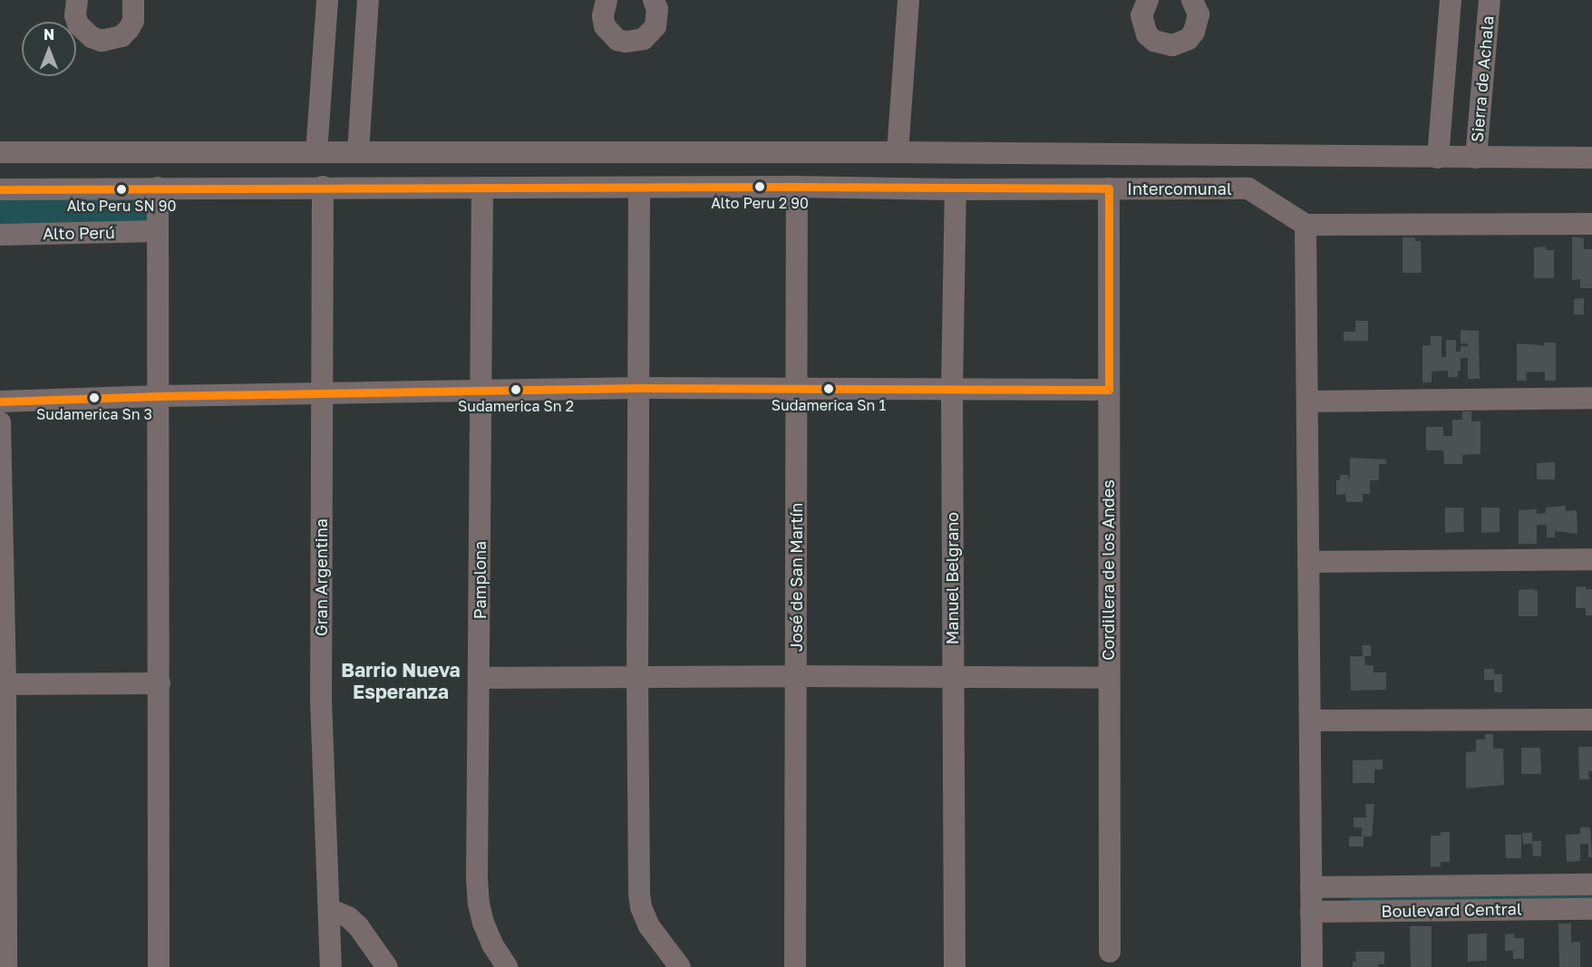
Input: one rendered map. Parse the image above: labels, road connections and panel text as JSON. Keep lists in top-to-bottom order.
{
  "streets": {
    "street": [
      "Sierra de Achala",
      "Intercomunal",
      "Alto Perú",
      "Cordillera de los Andes",
      "Gran Argentina",
      "José de San Martín",
      "Manuel Belgrano",
      "Pamplona",
      "Boulevard Central"
    ]
  },
  "crossings": [
    ["Intercomunal", "Cordillera de los Andes"],
    ["Intercomunal", "Gran Argentina"],
    ["Intercomunal", "José de San Martín"],
    ["Intercomunal", "Manuel Belgrano"],
    ["Intercomunal", "Pamplona"]
  ],
  "districts": ["Barrio Nueva Esperanza"],
  "places": [
    "Alto Peru 2 90",
    "Alto Peru SN 90",
    "Sudamerica Sn 1",
    "Sudamerica Sn 2",
    "Sudamerica Sn 3"
  ],
  "north": "top"
}
